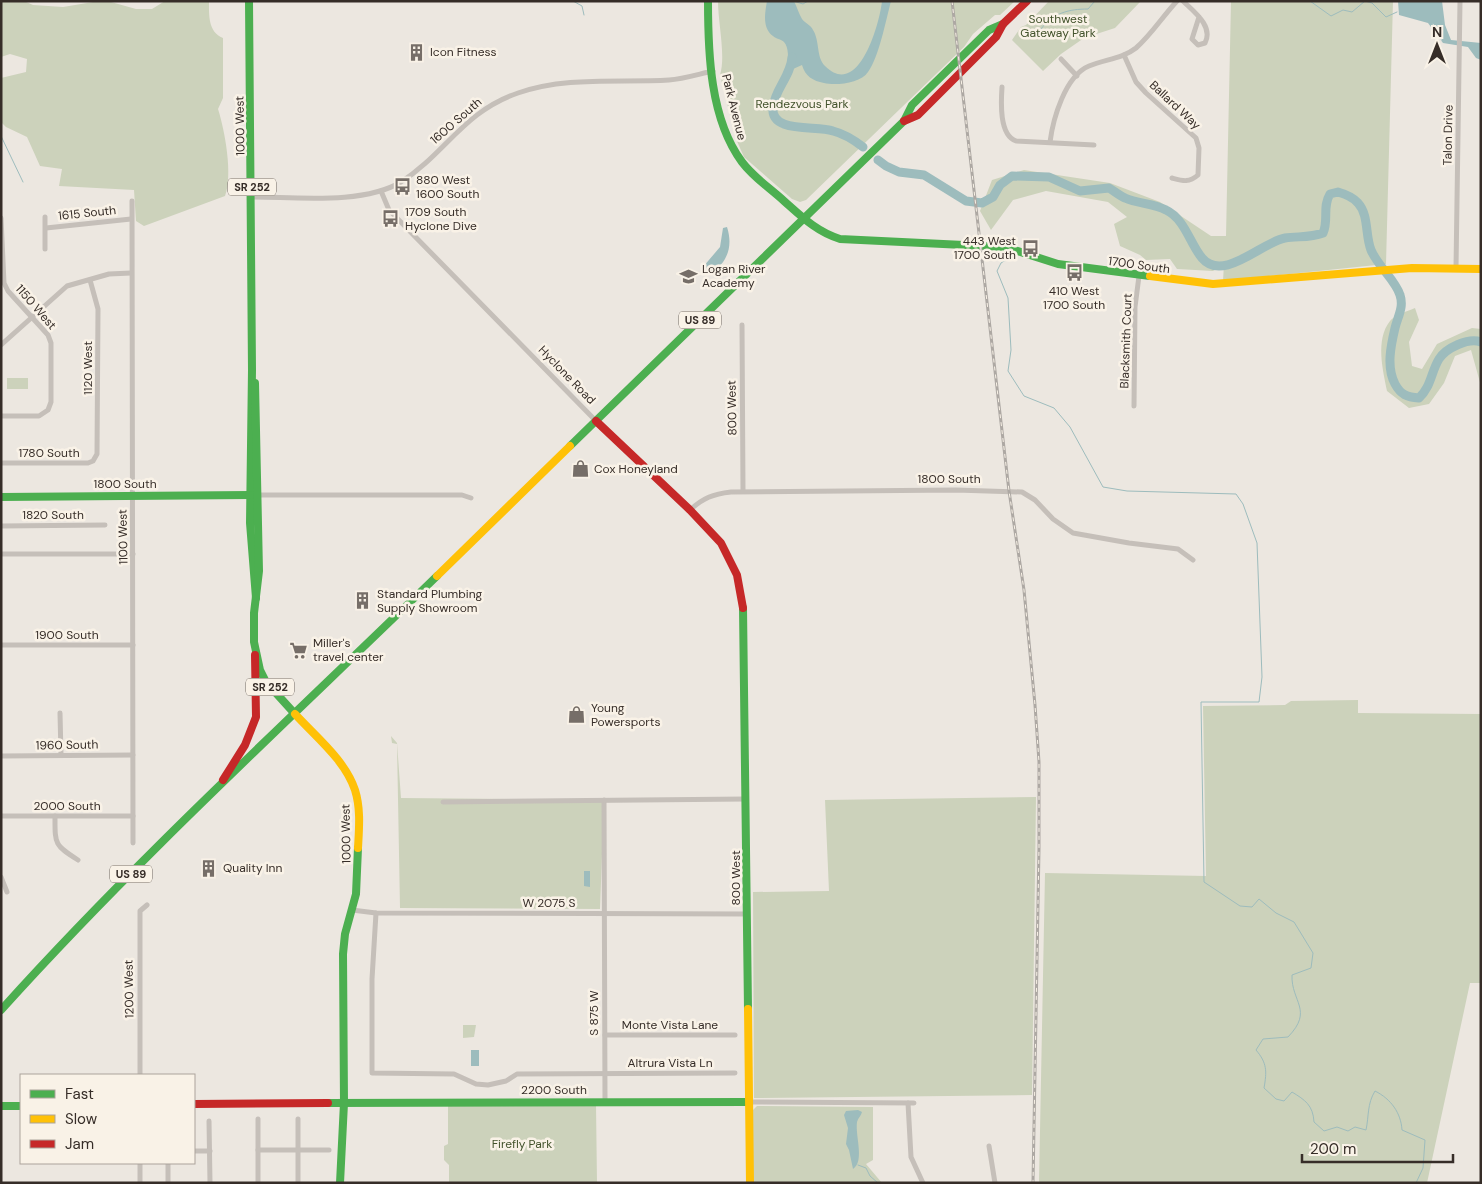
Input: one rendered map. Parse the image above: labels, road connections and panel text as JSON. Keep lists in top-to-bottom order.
{
  "streets": {
    "main road": [
      "Park Avenue",
      "1000 West",
      "SR 252",
      "1700 South",
      "US 89",
      "Hyclone Road",
      "800 West",
      "1800 South",
      "2200 South"
    ],
    "street": [
      "Ballard Way",
      "1600 South",
      "Talon Drive",
      "1615 South",
      "1150 West",
      "Blacksmith Court",
      "1120 West",
      "1780 South",
      "1820 South",
      "1100 West",
      "1900 South",
      "1960 South",
      "2000 South",
      "W 2075 S",
      "1200 West",
      "S 875 W",
      "Monte Vista Lane",
      "Altrura Vista Ln"
    ]
  },
  "crossings": [
    ["Park Avenue", "1600 South"],
    ["Park Avenue", "1700 South"],
    ["Park Avenue", "US 89"],
    ["1600 South", "1000 West"],
    ["1600 South", "Hyclone Road"],
    ["1000 West", "US 89"],
    ["1000 West", "1800 South"],
    ["1000 West", "W 2075 S"],
    ["1000 West", "2200 South"],
    ["Talon Drive", "1700 South"],
    ["1615 South", "1100 West"],
    ["1700 South", "US 89"],
    ["1700 South", "Blacksmith Court"],
    ["US 89", "Hyclone Road"],
    ["1120 West", "1780 South"],
    ["Hyclone Road", "800 West"],
    ["Hyclone Road", "1800 South"],
    ["800 West", "1800 South"],
    ["800 West", "W 2075 S"],
    ["800 West", "2200 South"],
    ["1800 South", "1100 West"],
    ["1100 West", "1900 South"],
    ["1100 West", "1960 South"],
    ["1100 West", "2000 South"],
    ["W 2075 S", "S 875 W"],
    ["W 2075 S", "Altrura Vista Ln"],
    ["S 875 W", "Monte Vista Lane"],
    ["S 875 W", "Altrura Vista Ln"],
    ["S 875 W", "2200 South"]
  ],
  "parks": ["Southwest Gateway Park", "Rendezvous Park", "Firefly Park"],
  "places": {
    "building": ["Icon Fitness", "Standard Plumbing Supply Showroom", "Quality Inn"],
    "bus stop": [
      "880 West 1600 South",
      "1709 South Hyclone Dive",
      "443 West 1700 South",
      "410 West 1700 South"
    ],
    "school or university": ["Logan River Academy"],
    "shop": ["Cox Honeyland", "Young Powersports"],
    "supermarket": ["Miller's travel center"]
  },
  "legend": ["Fast", "Slow", "Jam"],
  "scale_bar": "200 m",
  "north": "top"
}
